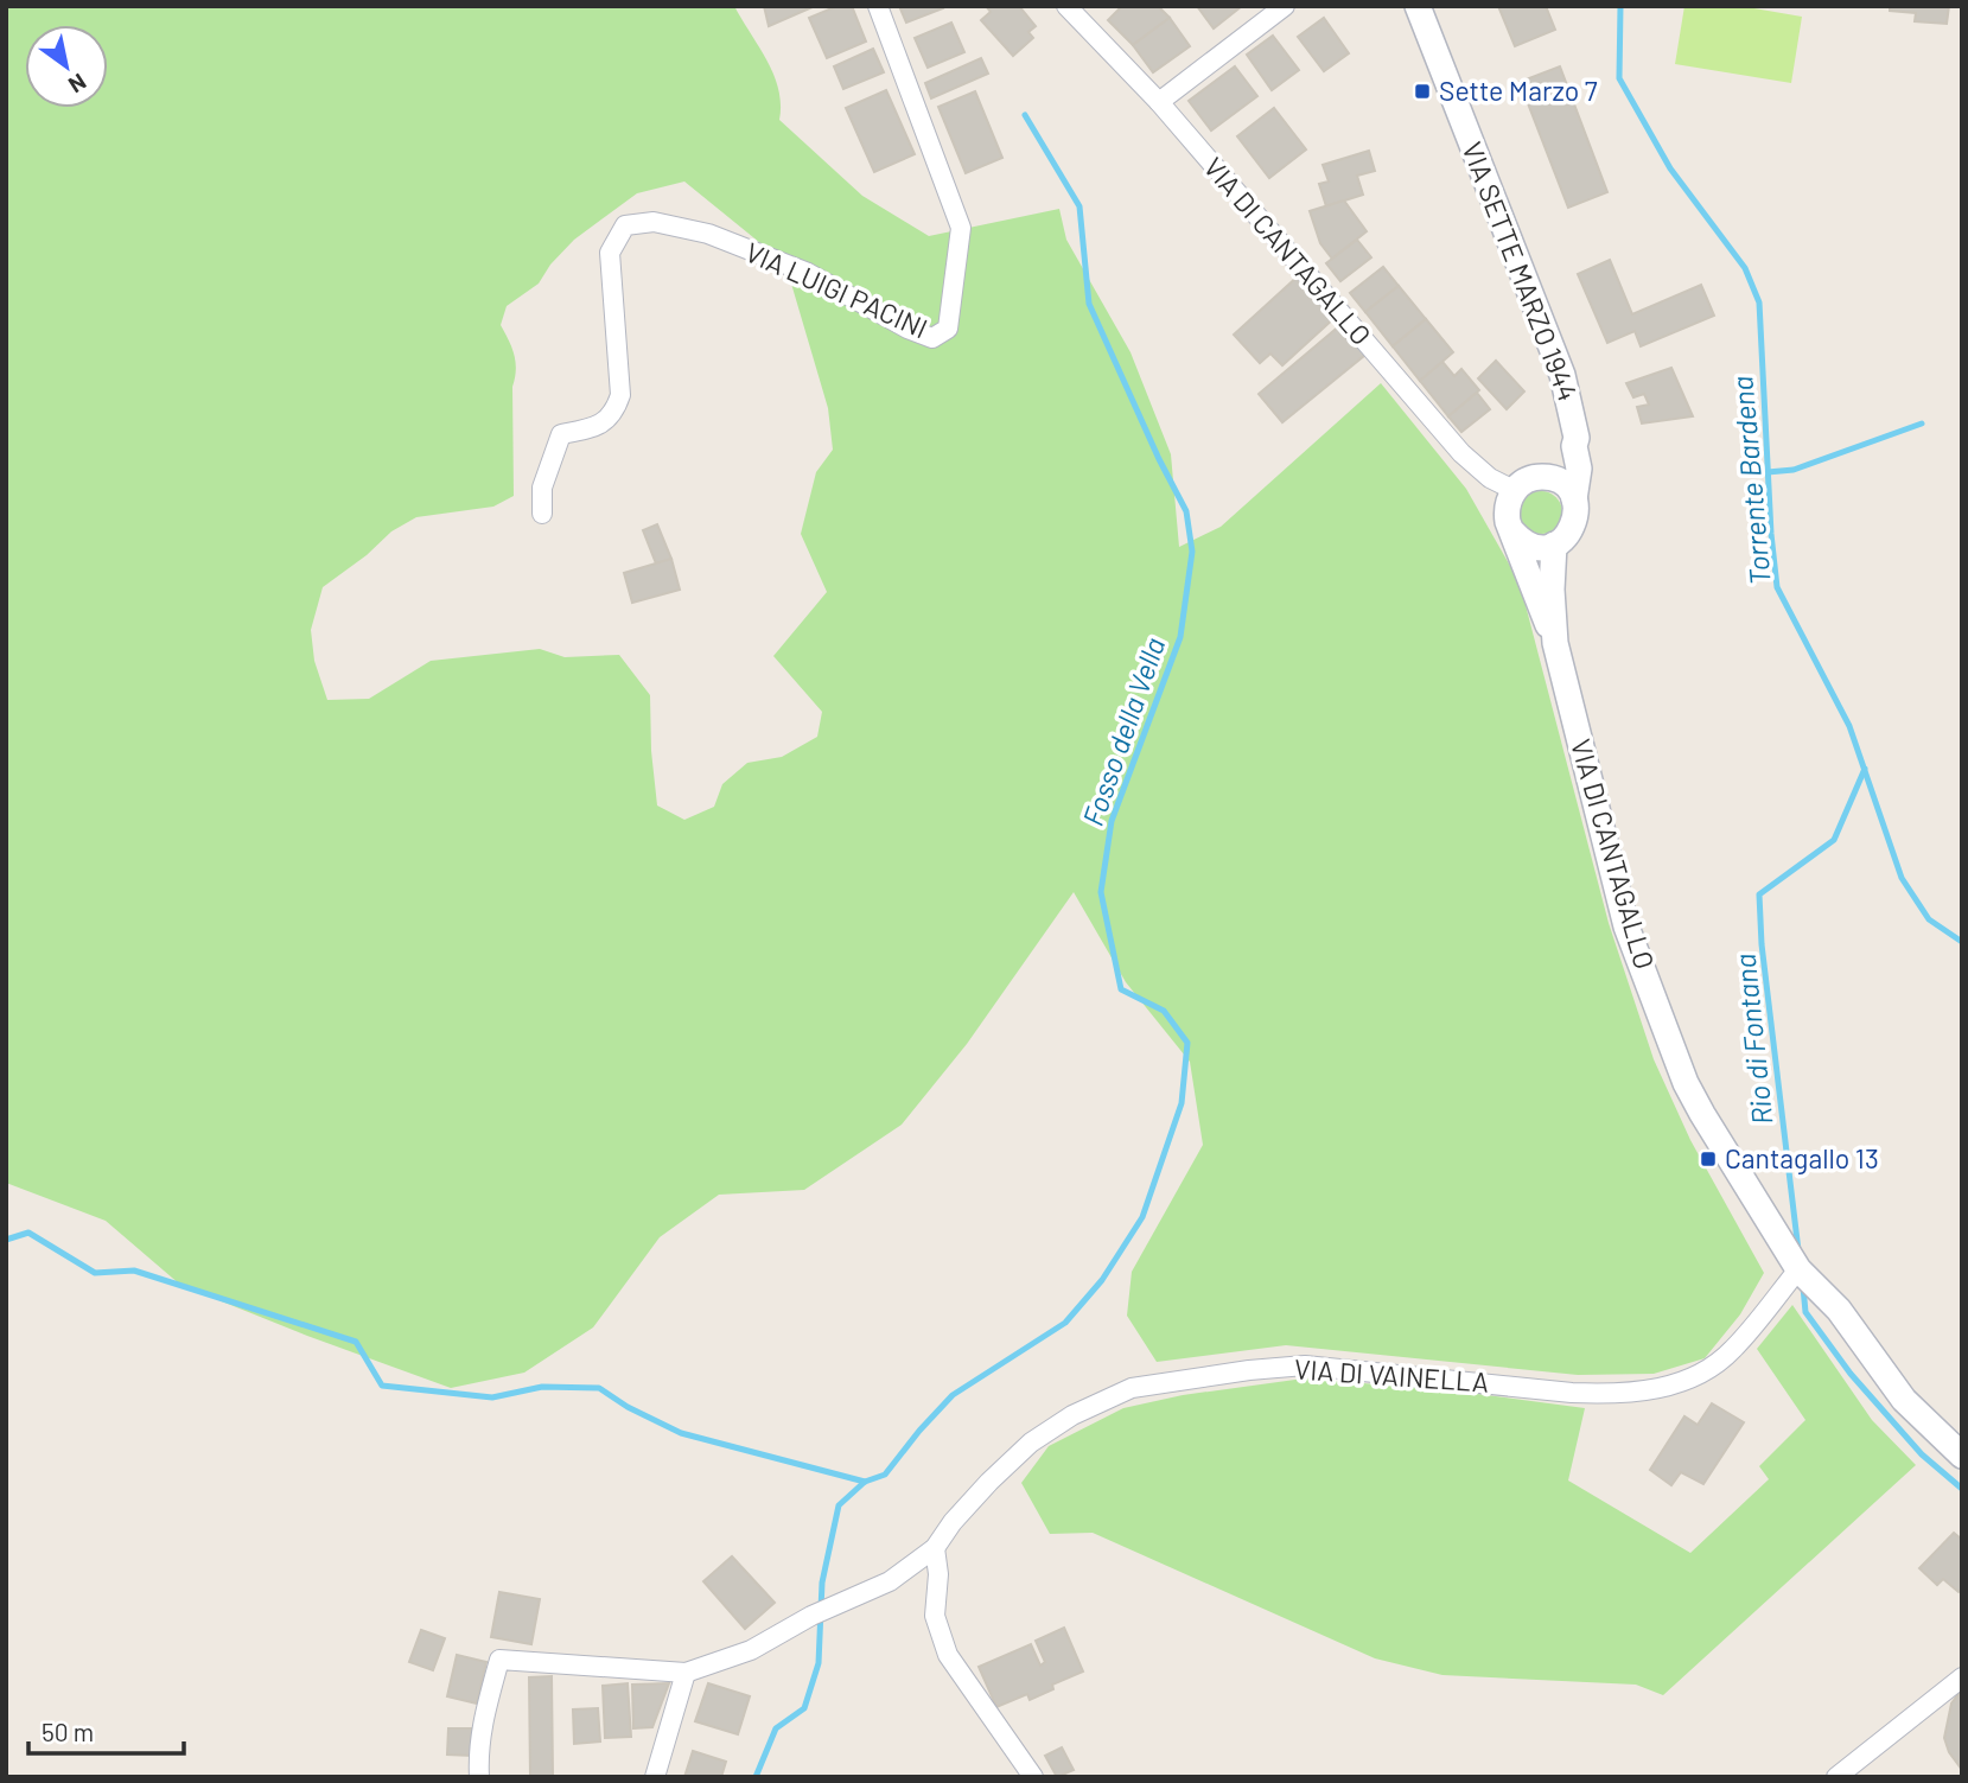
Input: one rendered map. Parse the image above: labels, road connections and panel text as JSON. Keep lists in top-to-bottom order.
{
  "streets": {
    "street": [
      "VIA DI CANTAGALLO",
      "VIA SETTE MARZO 1944",
      "VIA LUIGI PACINI",
      "VIA DI VAINELLA"
    ]
  },
  "crossings": [
    ["VIA DI CANTAGALLO", "VIA SETTE MARZO 1944"],
    ["VIA DI CANTAGALLO", "VIA DI VAINELLA"]
  ],
  "water": ["Torrente Bardena", "Fosso della Vella", "Rio di Fontana"],
  "places": {
    "transit": ["Sette Marzo 7", "Cantagallo 13"]
  },
  "scale_bar": "50 m",
  "north": "bottom right"
}
